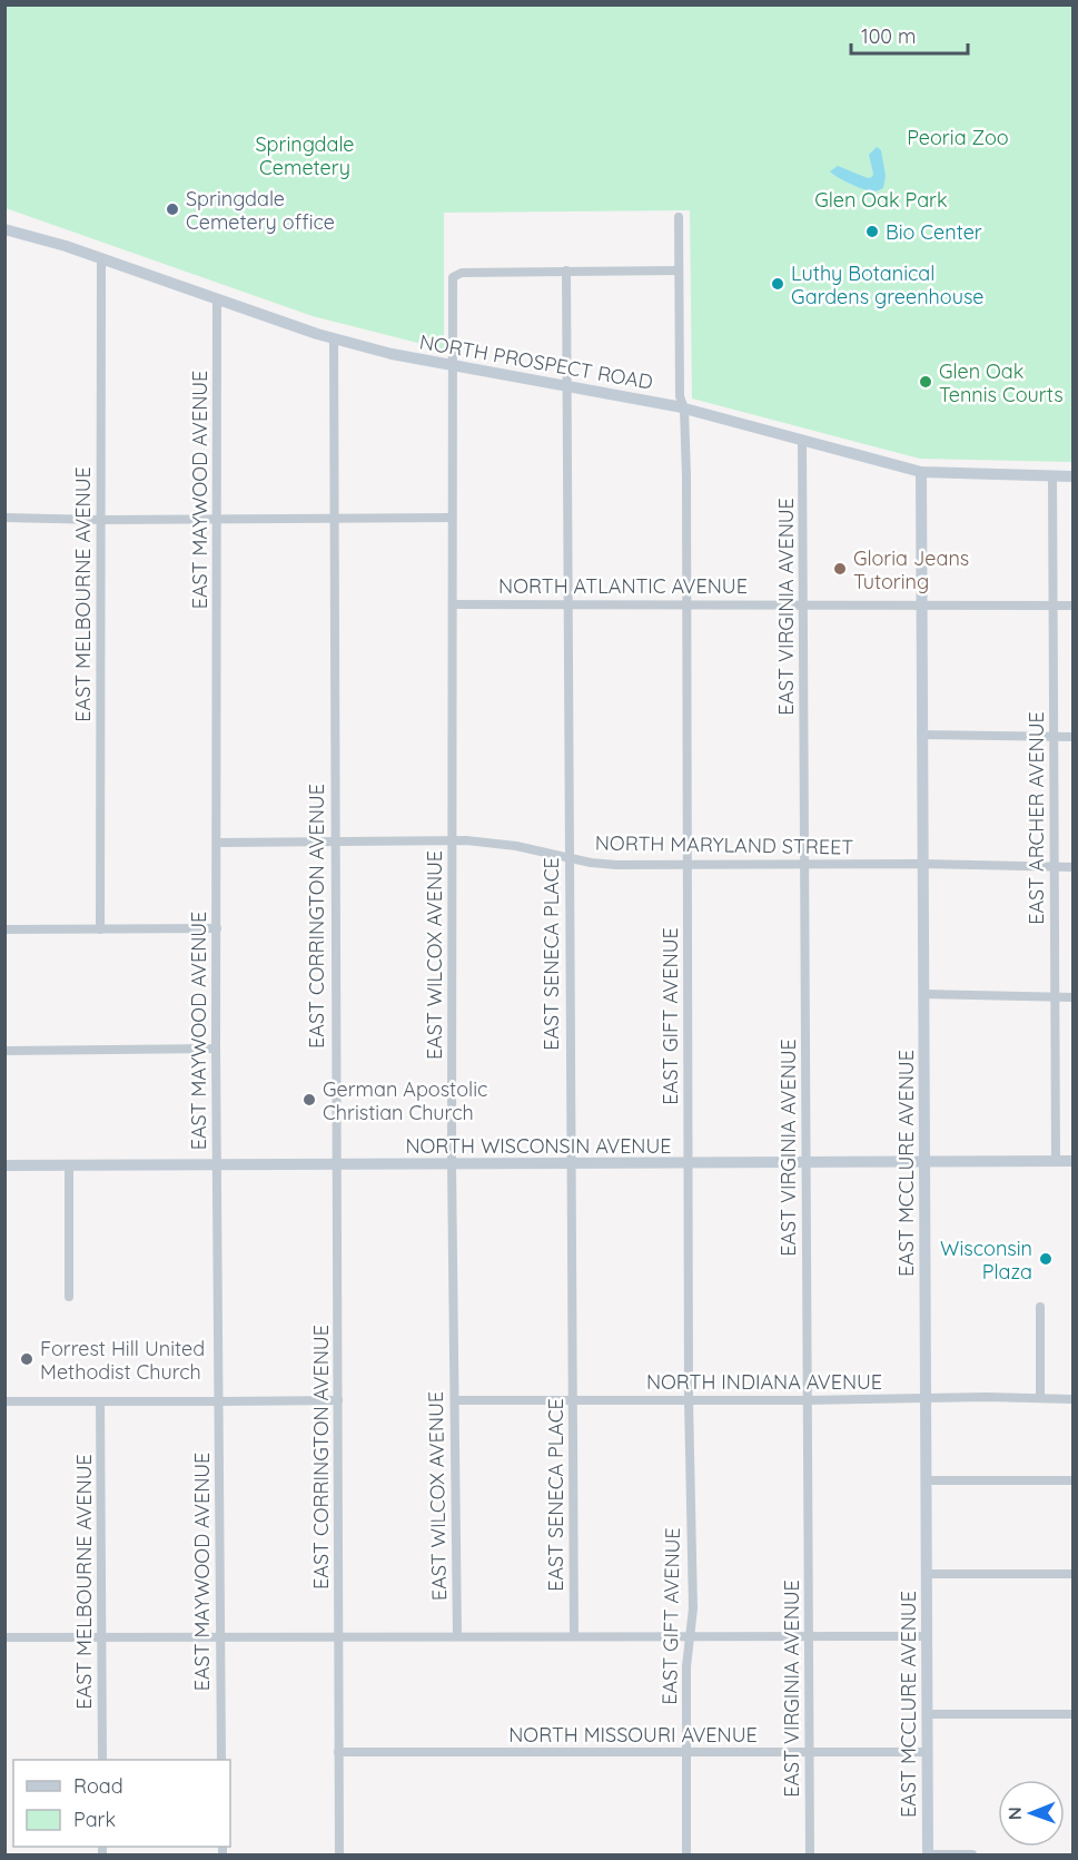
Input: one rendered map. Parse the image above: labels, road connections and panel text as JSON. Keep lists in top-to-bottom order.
{
  "streets": {
    "street": [
      "NORTH PROSPECT ROAD",
      "EAST MAYWOOD AVENUE",
      "NORTH ATLANTIC AVENUE",
      "EAST MELBOURNE AVENUE",
      "EAST VIRGINIA AVENUE",
      "EAST ARCHER AVENUE",
      "NORTH MARYLAND STREET",
      "EAST CORRINGTON AVENUE",
      "EAST SENECA PLACE",
      "EAST WILCOX AVENUE",
      "EAST GIFT AVENUE",
      "NORTH WISCONSIN AVENUE",
      "EAST MCCLURE AVENUE",
      "NORTH INDIANA AVENUE",
      "NORTH MISSOURI AVENUE"
    ]
  },
  "crossings": [
    ["NORTH PROSPECT ROAD", "EAST MAYWOOD AVENUE"],
    ["NORTH PROSPECT ROAD", "EAST MELBOURNE AVENUE"],
    ["NORTH PROSPECT ROAD", "EAST VIRGINIA AVENUE"],
    ["NORTH PROSPECT ROAD", "EAST ARCHER AVENUE"],
    ["NORTH PROSPECT ROAD", "EAST CORRINGTON AVENUE"],
    ["NORTH PROSPECT ROAD", "EAST SENECA PLACE"],
    ["NORTH PROSPECT ROAD", "EAST WILCOX AVENUE"],
    ["NORTH PROSPECT ROAD", "EAST GIFT AVENUE"],
    ["NORTH PROSPECT ROAD", "EAST MCCLURE AVENUE"],
    ["EAST MAYWOOD AVENUE", "NORTH MARYLAND STREET"],
    ["EAST MAYWOOD AVENUE", "NORTH WISCONSIN AVENUE"],
    ["NORTH ATLANTIC AVENUE", "EAST VIRGINIA AVENUE"],
    ["NORTH ATLANTIC AVENUE", "EAST ARCHER AVENUE"],
    ["NORTH ATLANTIC AVENUE", "EAST SENECA PLACE"],
    ["NORTH ATLANTIC AVENUE", "EAST WILCOX AVENUE"],
    ["NORTH ATLANTIC AVENUE", "EAST GIFT AVENUE"],
    ["NORTH ATLANTIC AVENUE", "EAST MCCLURE AVENUE"],
    ["EAST VIRGINIA AVENUE", "NORTH MARYLAND STREET"],
    ["EAST VIRGINIA AVENUE", "NORTH WISCONSIN AVENUE"],
    ["EAST VIRGINIA AVENUE", "NORTH INDIANA AVENUE"],
    ["EAST VIRGINIA AVENUE", "NORTH MISSOURI AVENUE"],
    ["EAST ARCHER AVENUE", "NORTH MARYLAND STREET"],
    ["EAST ARCHER AVENUE", "NORTH WISCONSIN AVENUE"],
    ["NORTH MARYLAND STREET", "EAST CORRINGTON AVENUE"],
    ["NORTH MARYLAND STREET", "EAST SENECA PLACE"],
    ["NORTH MARYLAND STREET", "EAST WILCOX AVENUE"],
    ["NORTH MARYLAND STREET", "EAST GIFT AVENUE"],
    ["NORTH MARYLAND STREET", "EAST MCCLURE AVENUE"],
    ["EAST CORRINGTON AVENUE", "NORTH WISCONSIN AVENUE"],
    ["EAST CORRINGTON AVENUE", "NORTH MISSOURI AVENUE"],
    ["EAST SENECA PLACE", "EAST WILCOX AVENUE"],
    ["EAST SENECA PLACE", "NORTH WISCONSIN AVENUE"],
    ["EAST SENECA PLACE", "NORTH INDIANA AVENUE"],
    ["EAST WILCOX AVENUE", "NORTH WISCONSIN AVENUE"],
    ["EAST WILCOX AVENUE", "NORTH INDIANA AVENUE"],
    ["EAST GIFT AVENUE", "NORTH WISCONSIN AVENUE"],
    ["EAST GIFT AVENUE", "NORTH INDIANA AVENUE"],
    ["EAST GIFT AVENUE", "NORTH MISSOURI AVENUE"],
    ["NORTH WISCONSIN AVENUE", "EAST MCCLURE AVENUE"],
    ["EAST MCCLURE AVENUE", "NORTH INDIANA AVENUE"],
    ["EAST MCCLURE AVENUE", "NORTH MISSOURI AVENUE"]
  ],
  "parks": ["Peoria Zoo", "Springdale Cemetery", "Glen Oak Park"],
  "places": [
    "Springdale Cemetery office",
    "Bio Center",
    "Luthy Botanical Gardens greenhouse",
    "Glen Oak Tennis Courts",
    "Gloria Jeans Tutoring",
    "German Apostolic Christian Church",
    "Wisconsin Plaza",
    "Forrest Hill United Methodist Church"
  ],
  "legend": ["Road", "Park"],
  "scale_bar": "100 m",
  "north": "left"
}
